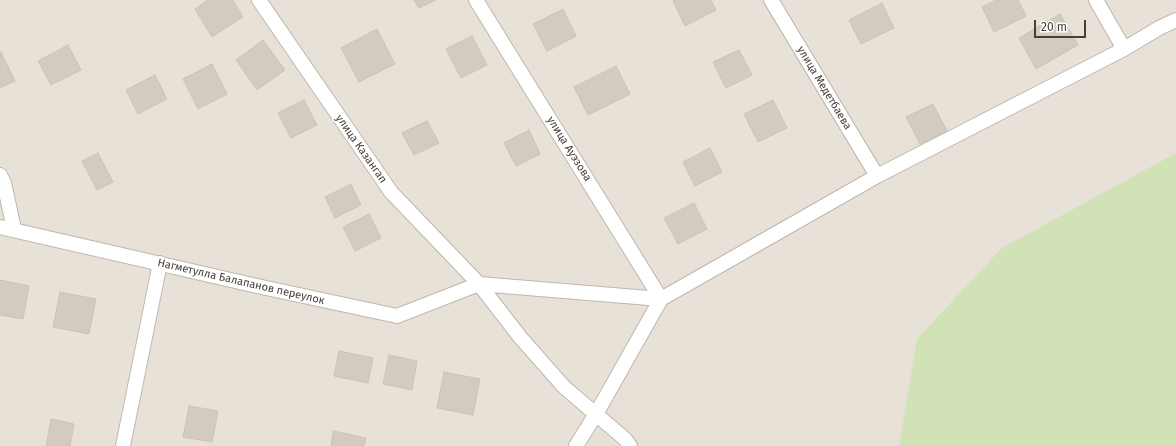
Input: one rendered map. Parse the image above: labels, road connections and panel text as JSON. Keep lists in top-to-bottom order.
{
  "streets": {
    "street": [
      "улица Медетбаева",
      "улица Казангап",
      "улица Ауэзова",
      "Нагметулла Балапанов переулок"
    ]
  },
  "crossings": [
    ["улица Казангап", "Нагметулла Балапанов переулок"]
  ],
  "scale_bar": "20 m"
}
